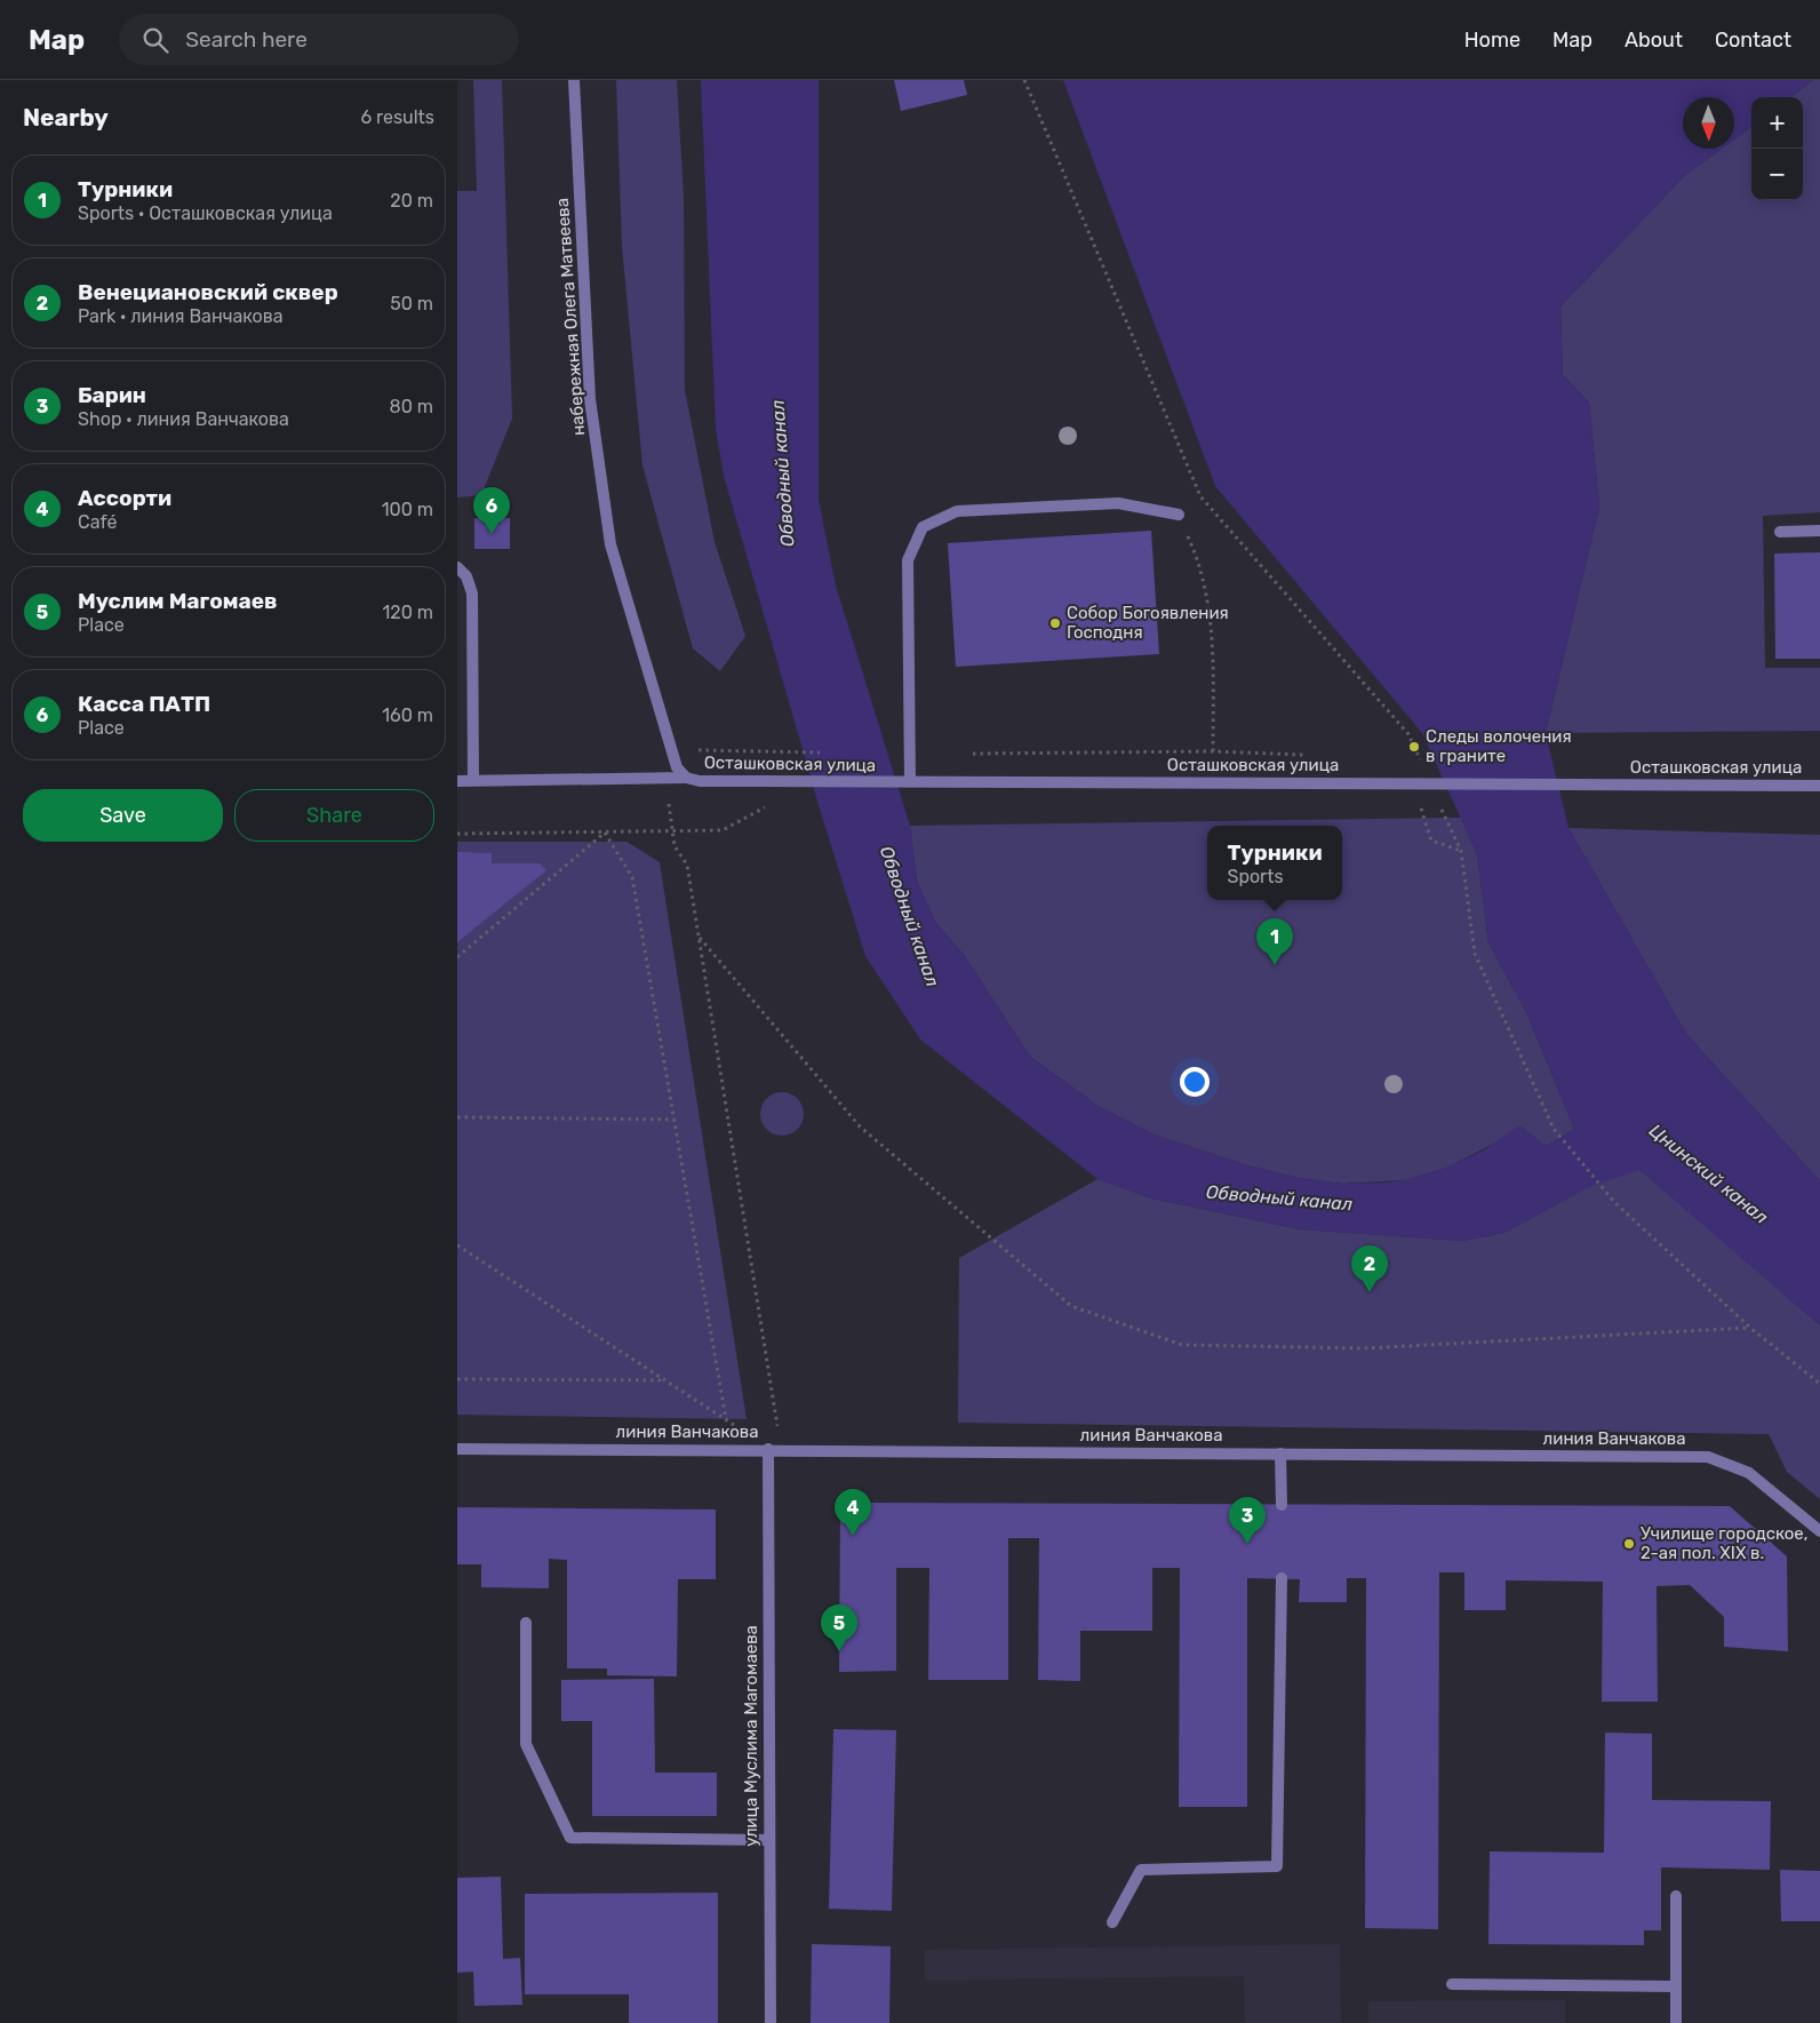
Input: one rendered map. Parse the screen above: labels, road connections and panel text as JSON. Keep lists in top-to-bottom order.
{
  "streets": {
    "street": [
      "набережная Олега Матвеева",
      "Осташковская улица",
      "линия Ванчакова",
      "улица Муслима Магомаева"
    ]
  },
  "crossings": [
    ["набережная Олега Матвеева", "Осташковская улица"],
    ["линия Ванчакова", "улица Муслима Магомаева"]
  ],
  "water": ["Обводный канал", "Цнинский канал"],
  "places": ["Собор Богоявления Господня", "Следы волочения в граните", "Училище городское, 2-ая пол. XIX в."],
  "north": "bottom",
  "page": {
    "header": "Map",
    "search": "Search here",
    "nav": [
      "Home",
      "Map",
      "About",
      "Contact"
    ],
    "heading": ["Nearby", "6 results"],
    "map_buttons": ["+", "−"],
    "list": [
      {
        "mark": "1",
        "name": "Турники",
        "note": "Sports · Осташковская улица",
        "value": "20 m"
      },
      {
        "mark": "2",
        "name": "Венециановский сквер",
        "note": "Park · линия Ванчакова",
        "value": "50 m"
      },
      {
        "mark": "3",
        "name": "Барин",
        "note": "Shop · линия Ванчакова",
        "value": "80 m"
      },
      {
        "mark": "4",
        "name": "Ассорти",
        "note": "Café",
        "value": "100 m"
      },
      {
        "mark": "5",
        "name": "Муслим Магомаев",
        "note": "Place",
        "value": "120 m"
      },
      {
        "mark": "6",
        "name": "Касса ПАТП",
        "note": "Place",
        "value": "160 m"
      }
    ],
    "pins": [
      "6",
      "1",
      "2",
      "4",
      "3",
      "5"
    ],
    "buttons": ["Save", "Share"],
    "popup": ["Турники", "Sports"]
  }
}
